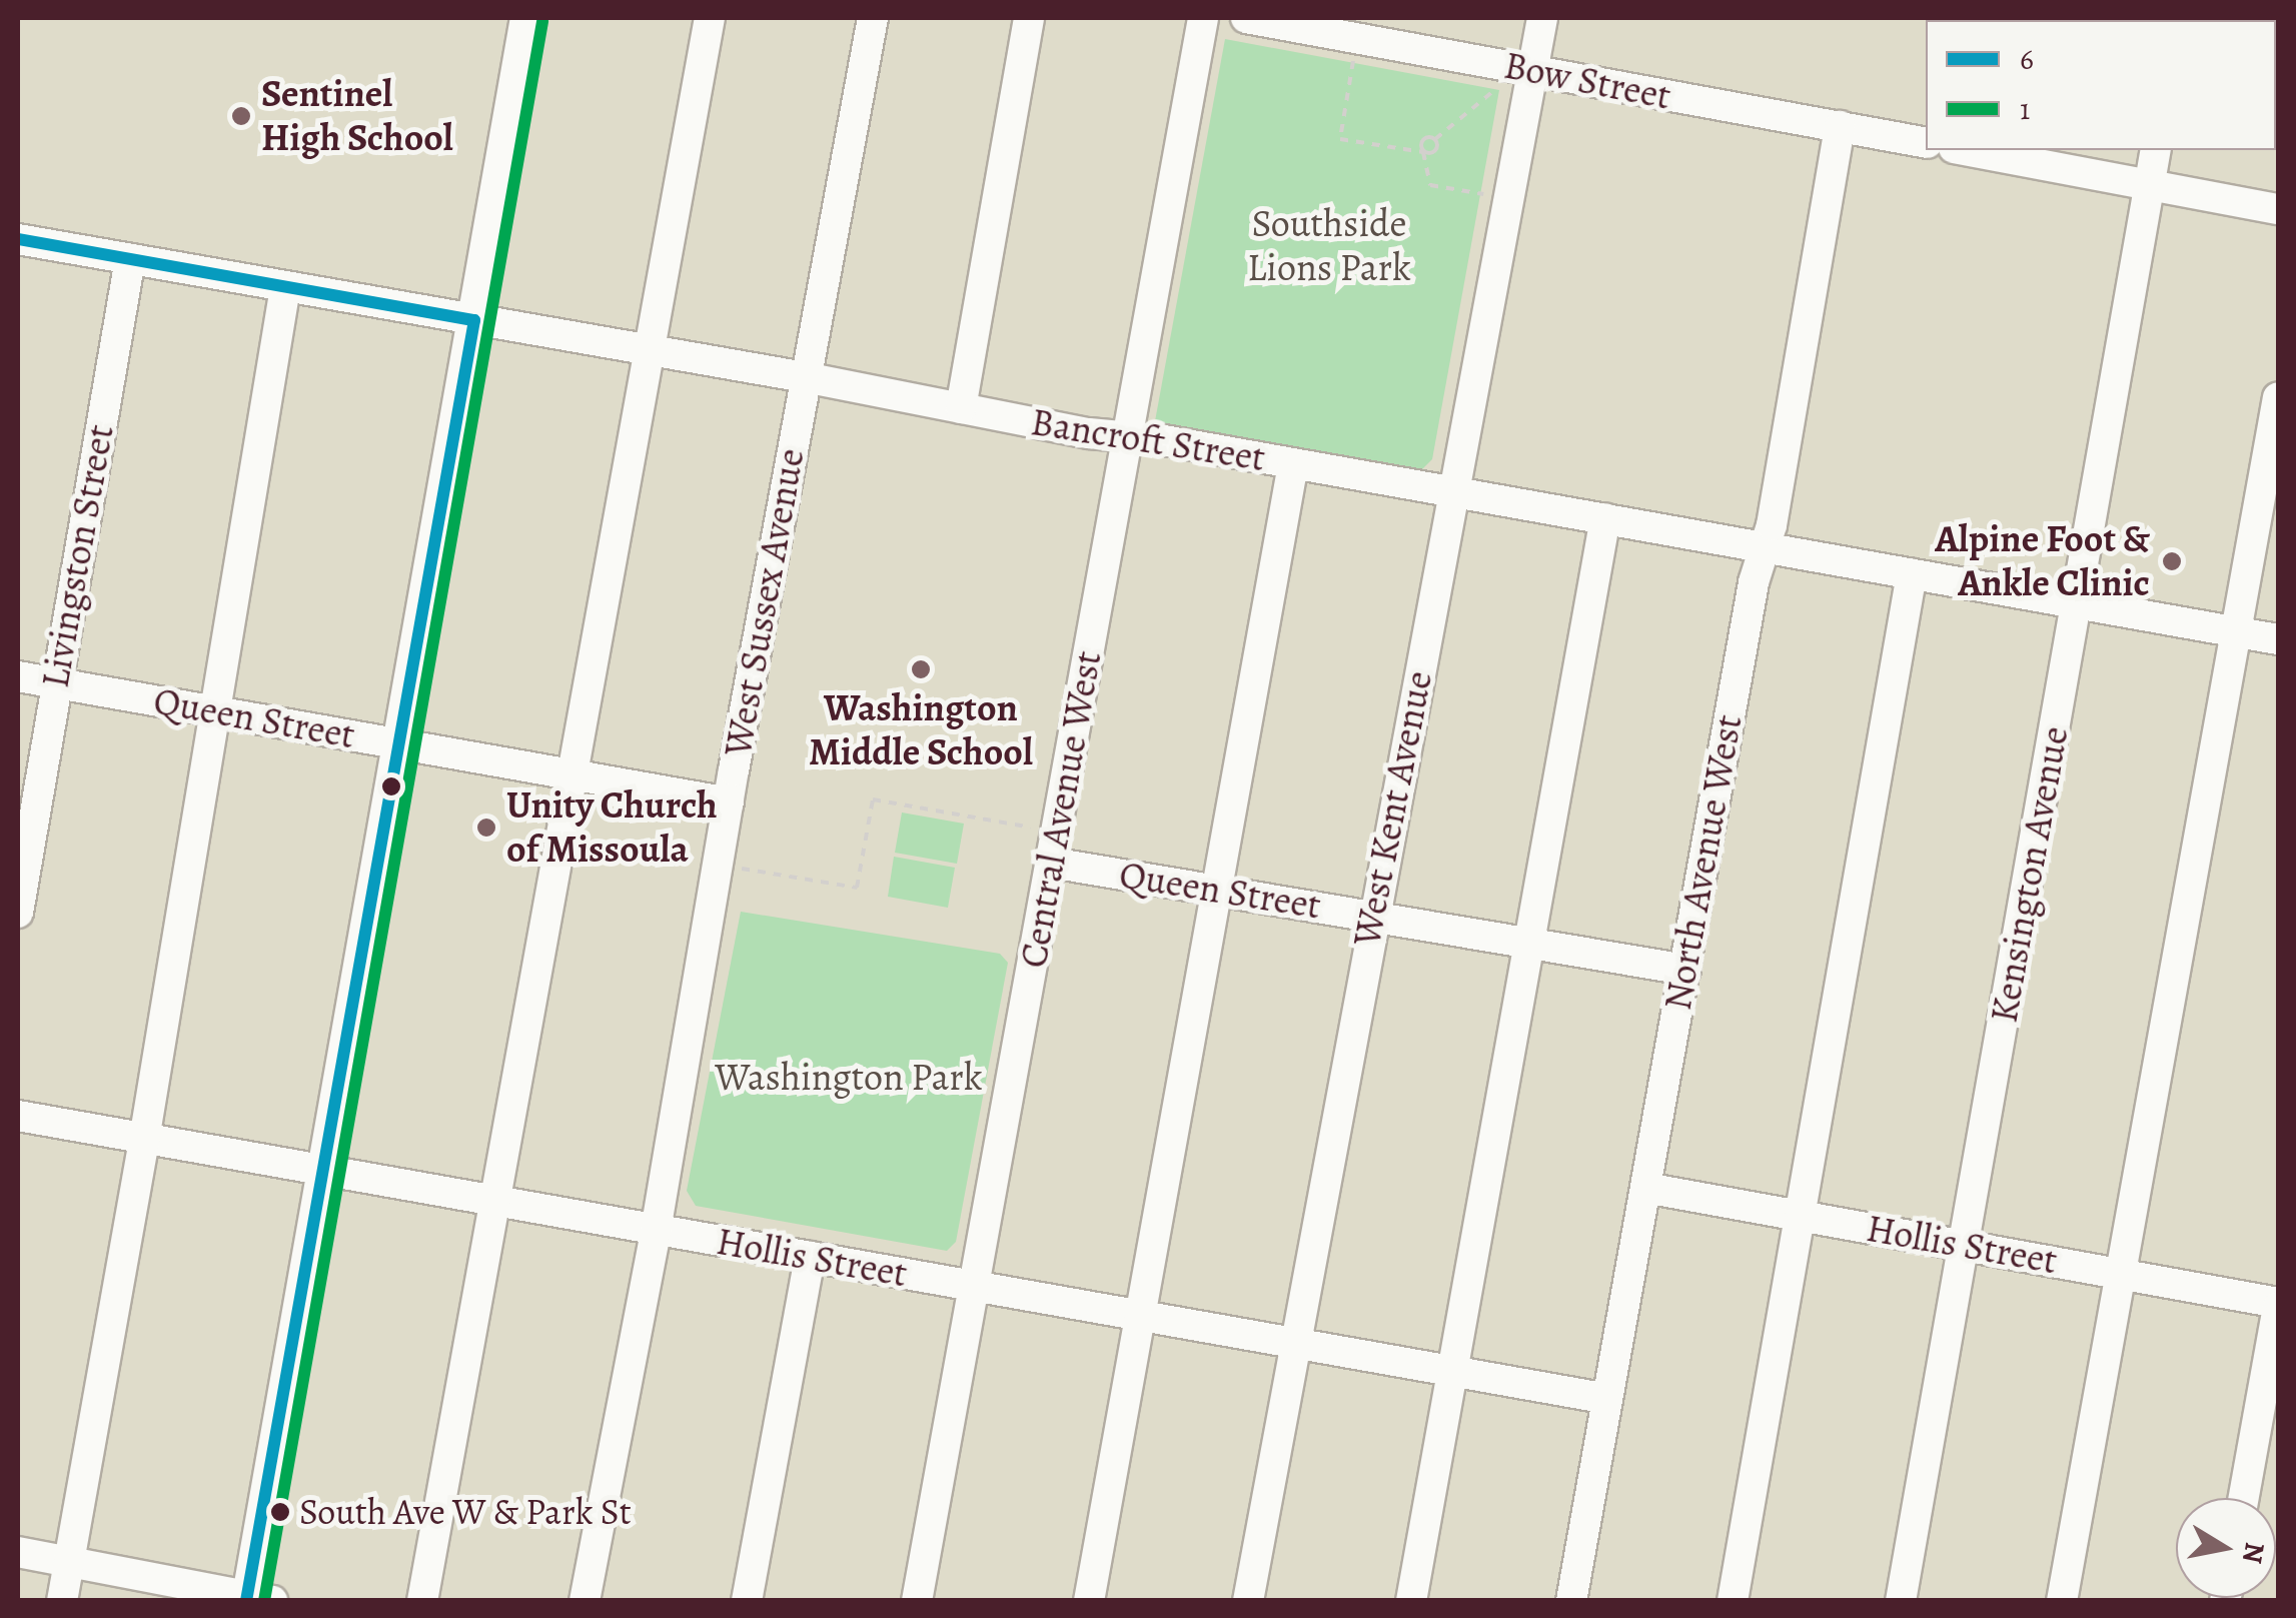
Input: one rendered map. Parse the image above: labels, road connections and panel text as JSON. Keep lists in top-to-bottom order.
{
  "streets": {
    "street": [
      "Bow Street",
      "Bancroft Street",
      "Livingston Street",
      "West Sussex Avenue",
      "Queen Street",
      "West Kent Avenue",
      "Central Avenue West",
      "North Avenue West",
      "Kensington Avenue",
      "Hollis Street"
    ]
  },
  "crossings": [
    ["Bow Street", "West Kent Avenue"],
    ["Bow Street", "North Avenue West"],
    ["Bancroft Street", "Livingston Street"],
    ["Bancroft Street", "West Sussex Avenue"],
    ["Bancroft Street", "West Kent Avenue"],
    ["Bancroft Street", "Central Avenue West"],
    ["Bancroft Street", "North Avenue West"],
    ["Bancroft Street", "Kensington Avenue"],
    ["Livingston Street", "Queen Street"],
    ["West Sussex Avenue", "Queen Street"],
    ["West Sussex Avenue", "Hollis Street"],
    ["Queen Street", "West Kent Avenue"],
    ["Queen Street", "Central Avenue West"],
    ["Queen Street", "North Avenue West"],
    ["West Kent Avenue", "Hollis Street"],
    ["Central Avenue West", "Hollis Street"],
    ["North Avenue West", "Hollis Street"],
    ["Kensington Avenue", "Hollis Street"]
  ],
  "parks": ["Southside Lions Park", "Washington Park"],
  "places": [
    "Sentinel High School",
    "Alpine Foot & Ankle Clinic",
    "Washington Middle School",
    "Unity Church of Missoula",
    "South Ave W & Park St"
  ],
  "lines": ["transit line 1", "transit line 6"],
  "legend": ["6", "1"],
  "north": "right"
}
